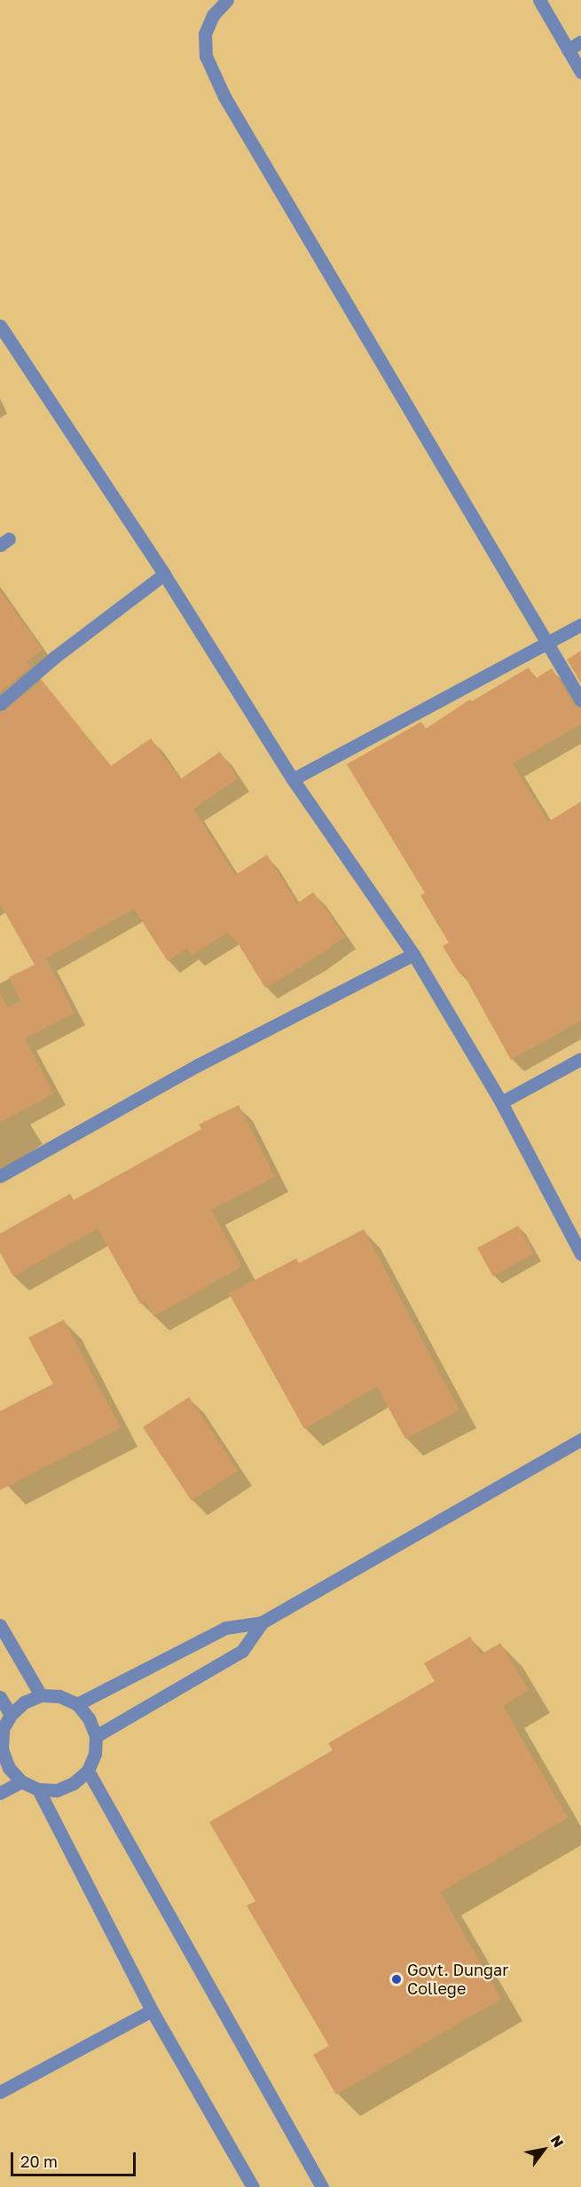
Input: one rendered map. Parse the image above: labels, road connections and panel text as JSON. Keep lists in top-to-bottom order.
{
  "places": ["Govt. Dungar College"],
  "scale_bar": "20 m",
  "north": "top right"
}
